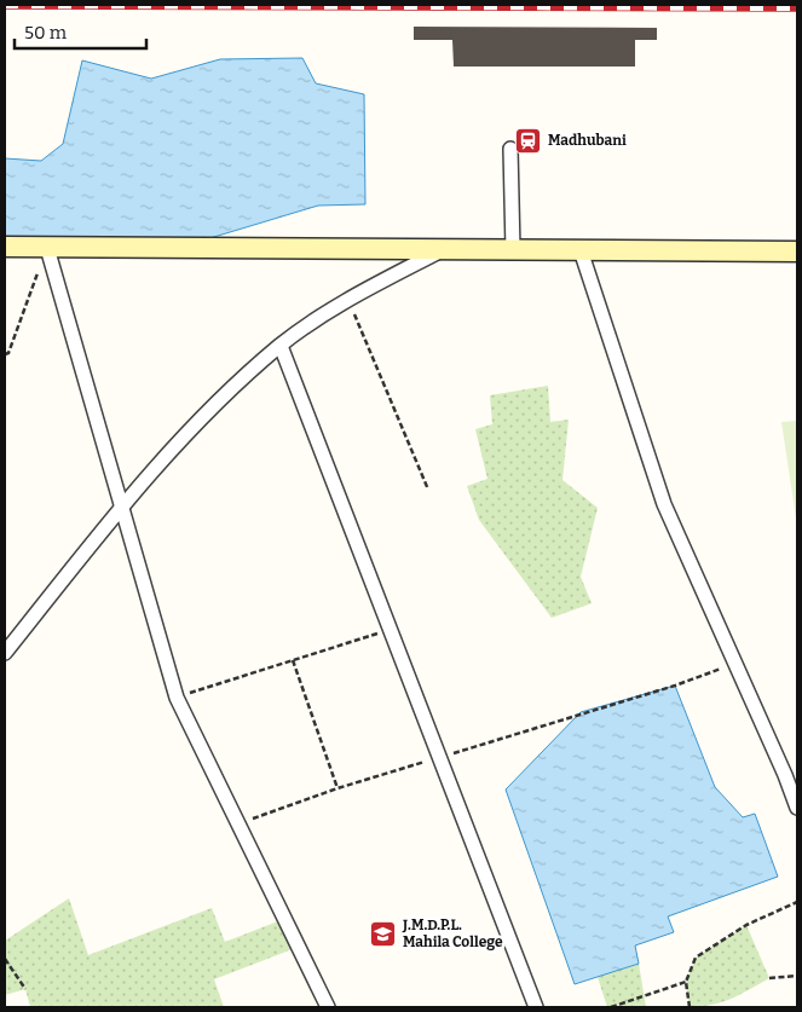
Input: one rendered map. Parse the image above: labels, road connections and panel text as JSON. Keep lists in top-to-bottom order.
{
  "places": {
    "station": ["Madhubani"],
    "school or university": ["J.M.D.P.L. Mahila College"]
  },
  "scale_bar": "50 m"
}
